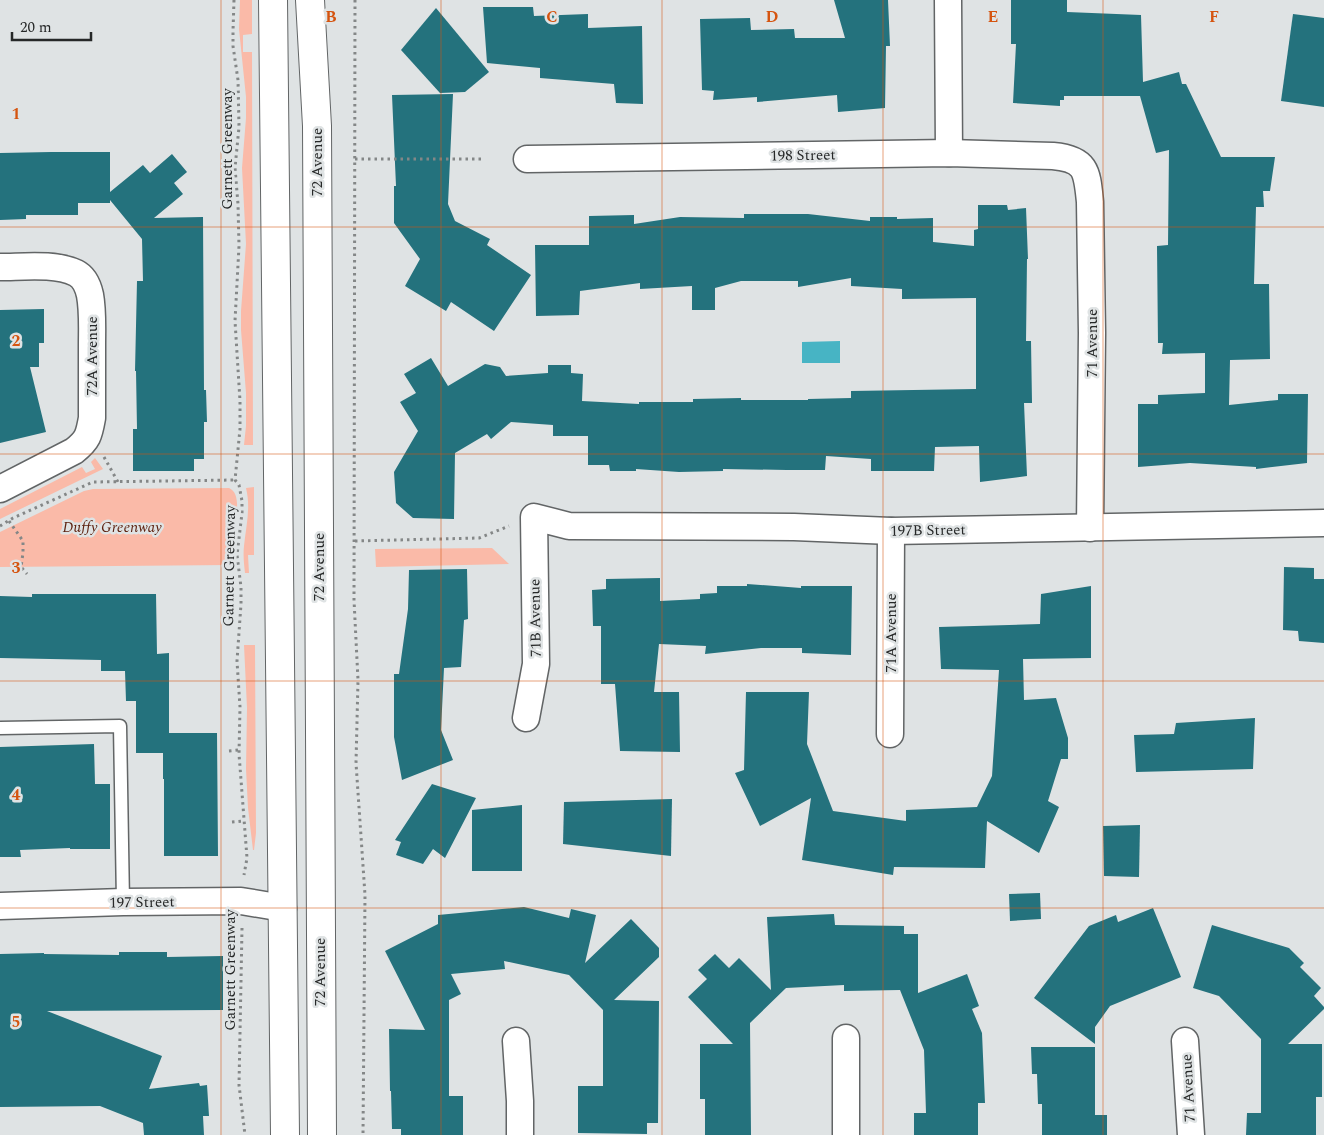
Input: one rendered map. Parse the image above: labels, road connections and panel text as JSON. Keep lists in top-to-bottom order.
{
  "streets": {
    "main road": ["72 Avenue"],
    "street": [
      "198 Street",
      "71 Avenue",
      "72A Avenue",
      "197B Street",
      "71B Avenue",
      "71A Avenue",
      "197 Street"
    ],
    "path": ["Garnett Greenway"]
  },
  "crossings": [
    ["Garnett Greenway", "197 Street"],
    ["198 Street", "71 Avenue"],
    ["71 Avenue", "197B Street"],
    ["197B Street", "71B Avenue"],
    ["197B Street", "71A Avenue"]
  ],
  "parks": ["Duffy Greenway"],
  "scale_bar": "20 m",
  "grid": {
    "columns": [
      "B",
      "C",
      "D",
      "E",
      "F"
    ],
    "rows": [
      "1",
      "2",
      "3",
      "4",
      "5"
    ]
  }
}
